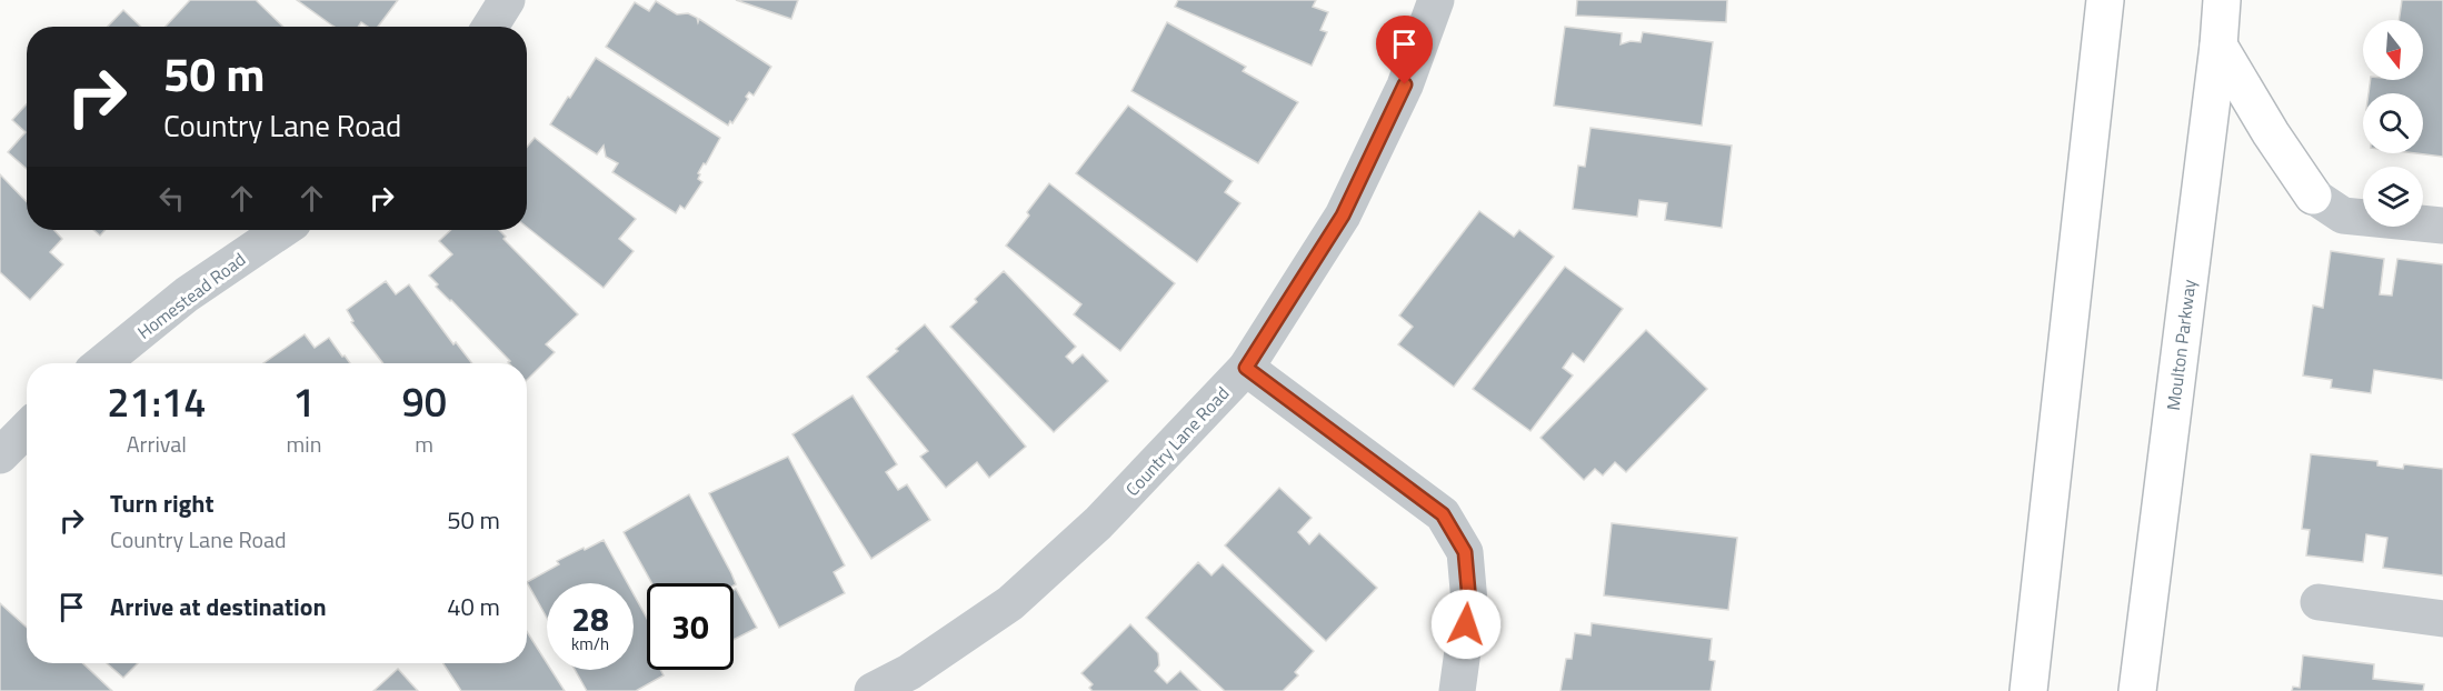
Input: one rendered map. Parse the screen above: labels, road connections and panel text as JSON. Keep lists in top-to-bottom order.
{
  "streets": {
    "main road": ["Moulton Parkway"],
    "street": ["Homestead Road", "Country Lane Road"]
  },
  "north": "bottom",
  "page": {
    "turn": ["50 m", "Country Lane Road"],
    "eta": [
      "21:14",
      "Arrival",
      "1",
      "min",
      "90",
      "m"
    ],
    "list": [
      {
        "name": "Turn right",
        "note": "Country Lane Road",
        "value": "50 m"
      },
      {
        "name": "Arrive at destination",
        "value": "40 m"
      }
    ],
    "speed": "28 km/h",
    "limit": "30"
  }
}
